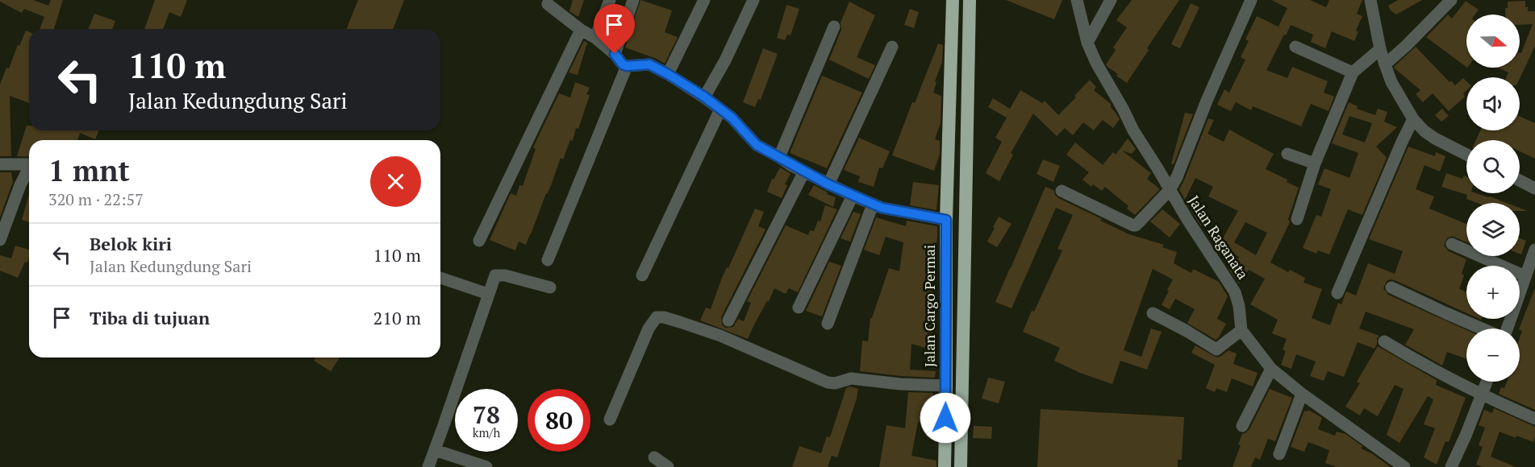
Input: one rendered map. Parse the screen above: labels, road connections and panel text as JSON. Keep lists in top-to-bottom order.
{
  "streets": {
    "highway": ["Jalan Cargo Permai"],
    "street": ["Jalan Raganata"]
  },
  "north": "right",
  "page": {
    "map_buttons": ["+", "−"],
    "turn": ["110 m", "Jalan Kedungdung Sari"],
    "heading": ["1 mnt", "320 m · 22:57"],
    "list": [
      {
        "name": "Belok kiri",
        "note": "Jalan Kedungdung Sari",
        "value": "110 m"
      },
      {
        "name": "Tiba di tujuan",
        "value": "210 m"
      }
    ],
    "speed": "78 km/h",
    "limit": "80"
  }
}
